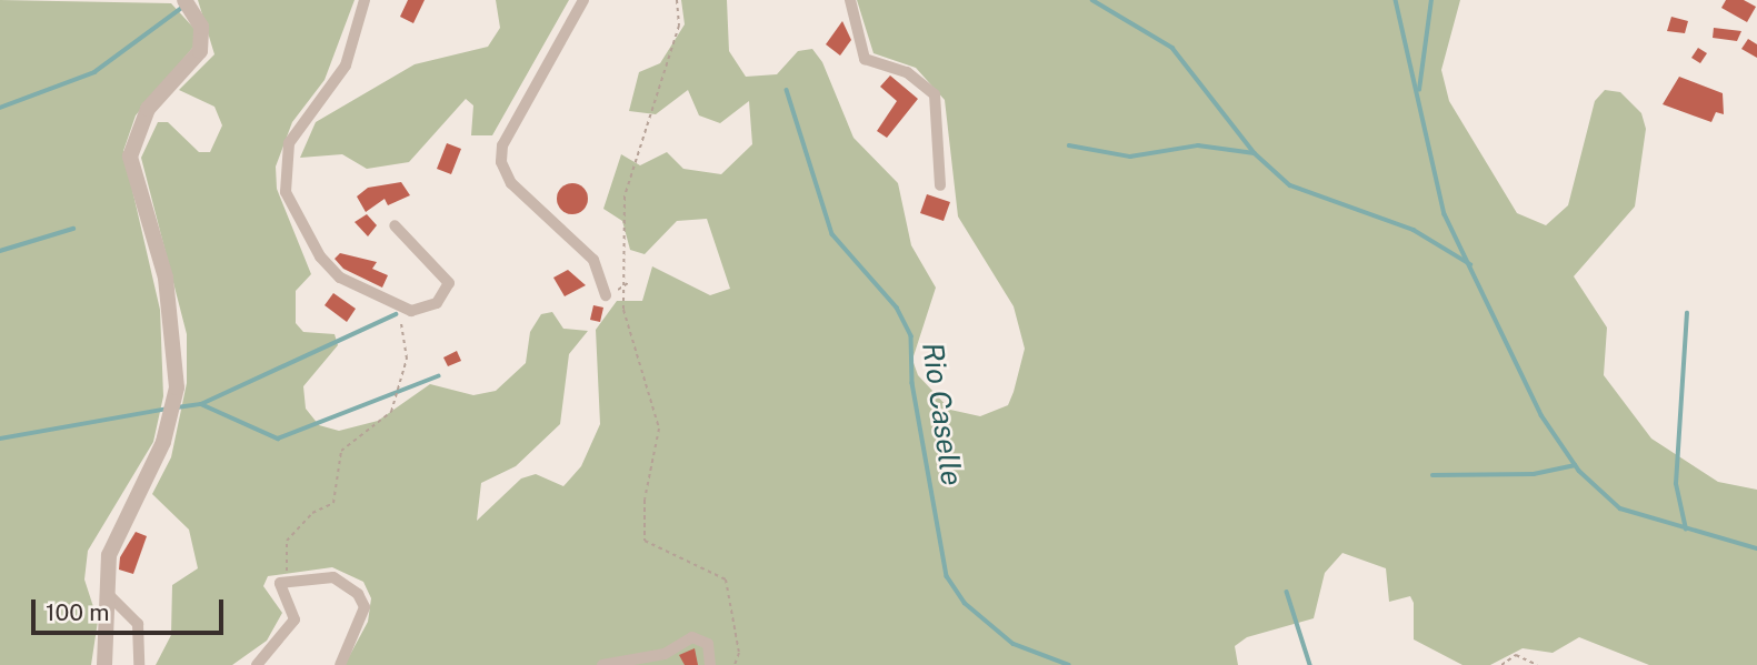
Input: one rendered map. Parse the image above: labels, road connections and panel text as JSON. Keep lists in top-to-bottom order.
{
  "water": ["Rio Caselle"],
  "scale_bar": "100 m"
}
